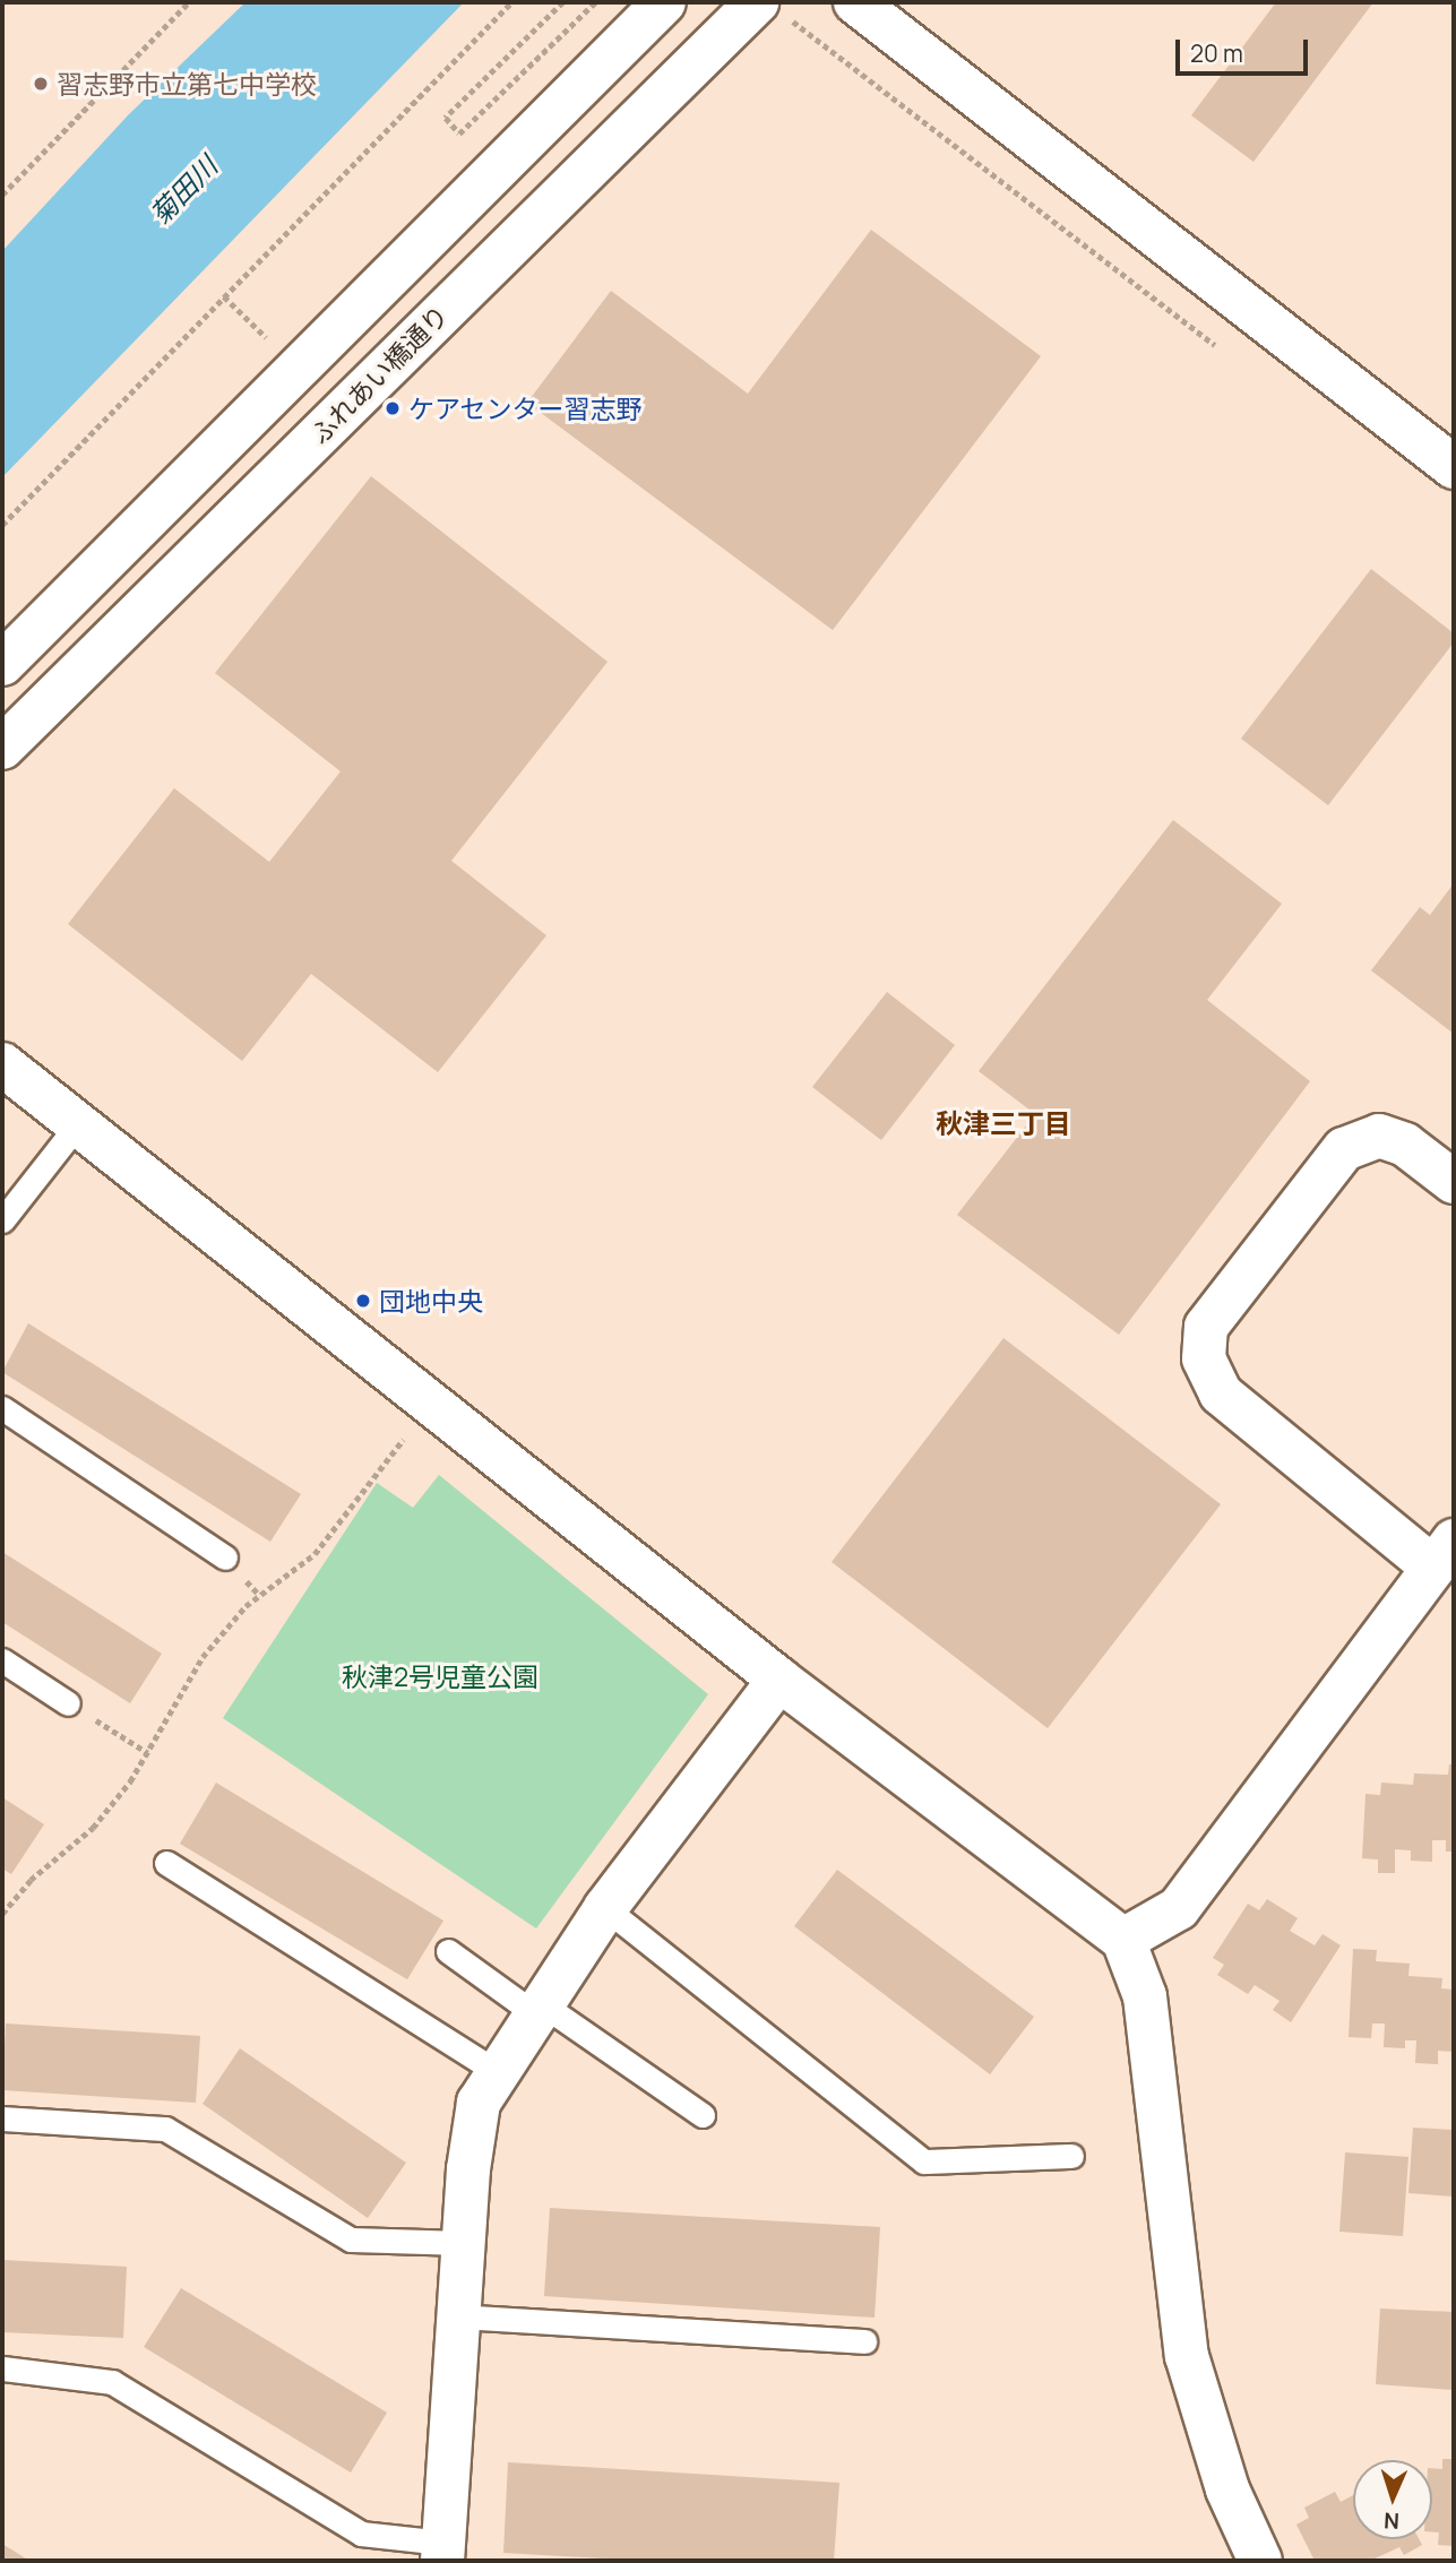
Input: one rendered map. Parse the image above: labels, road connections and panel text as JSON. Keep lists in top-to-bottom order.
{
  "streets": {
    "street": ["ふれあい橋通り"]
  },
  "districts": ["秋津三丁目"],
  "water": ["菊田川"],
  "parks": ["秋津2号児童公園"],
  "places": ["習志野市立第七中学校", "ケアセンター習志野", "団地中央"],
  "scale_bar": "20 m",
  "north": "bottom"
}
